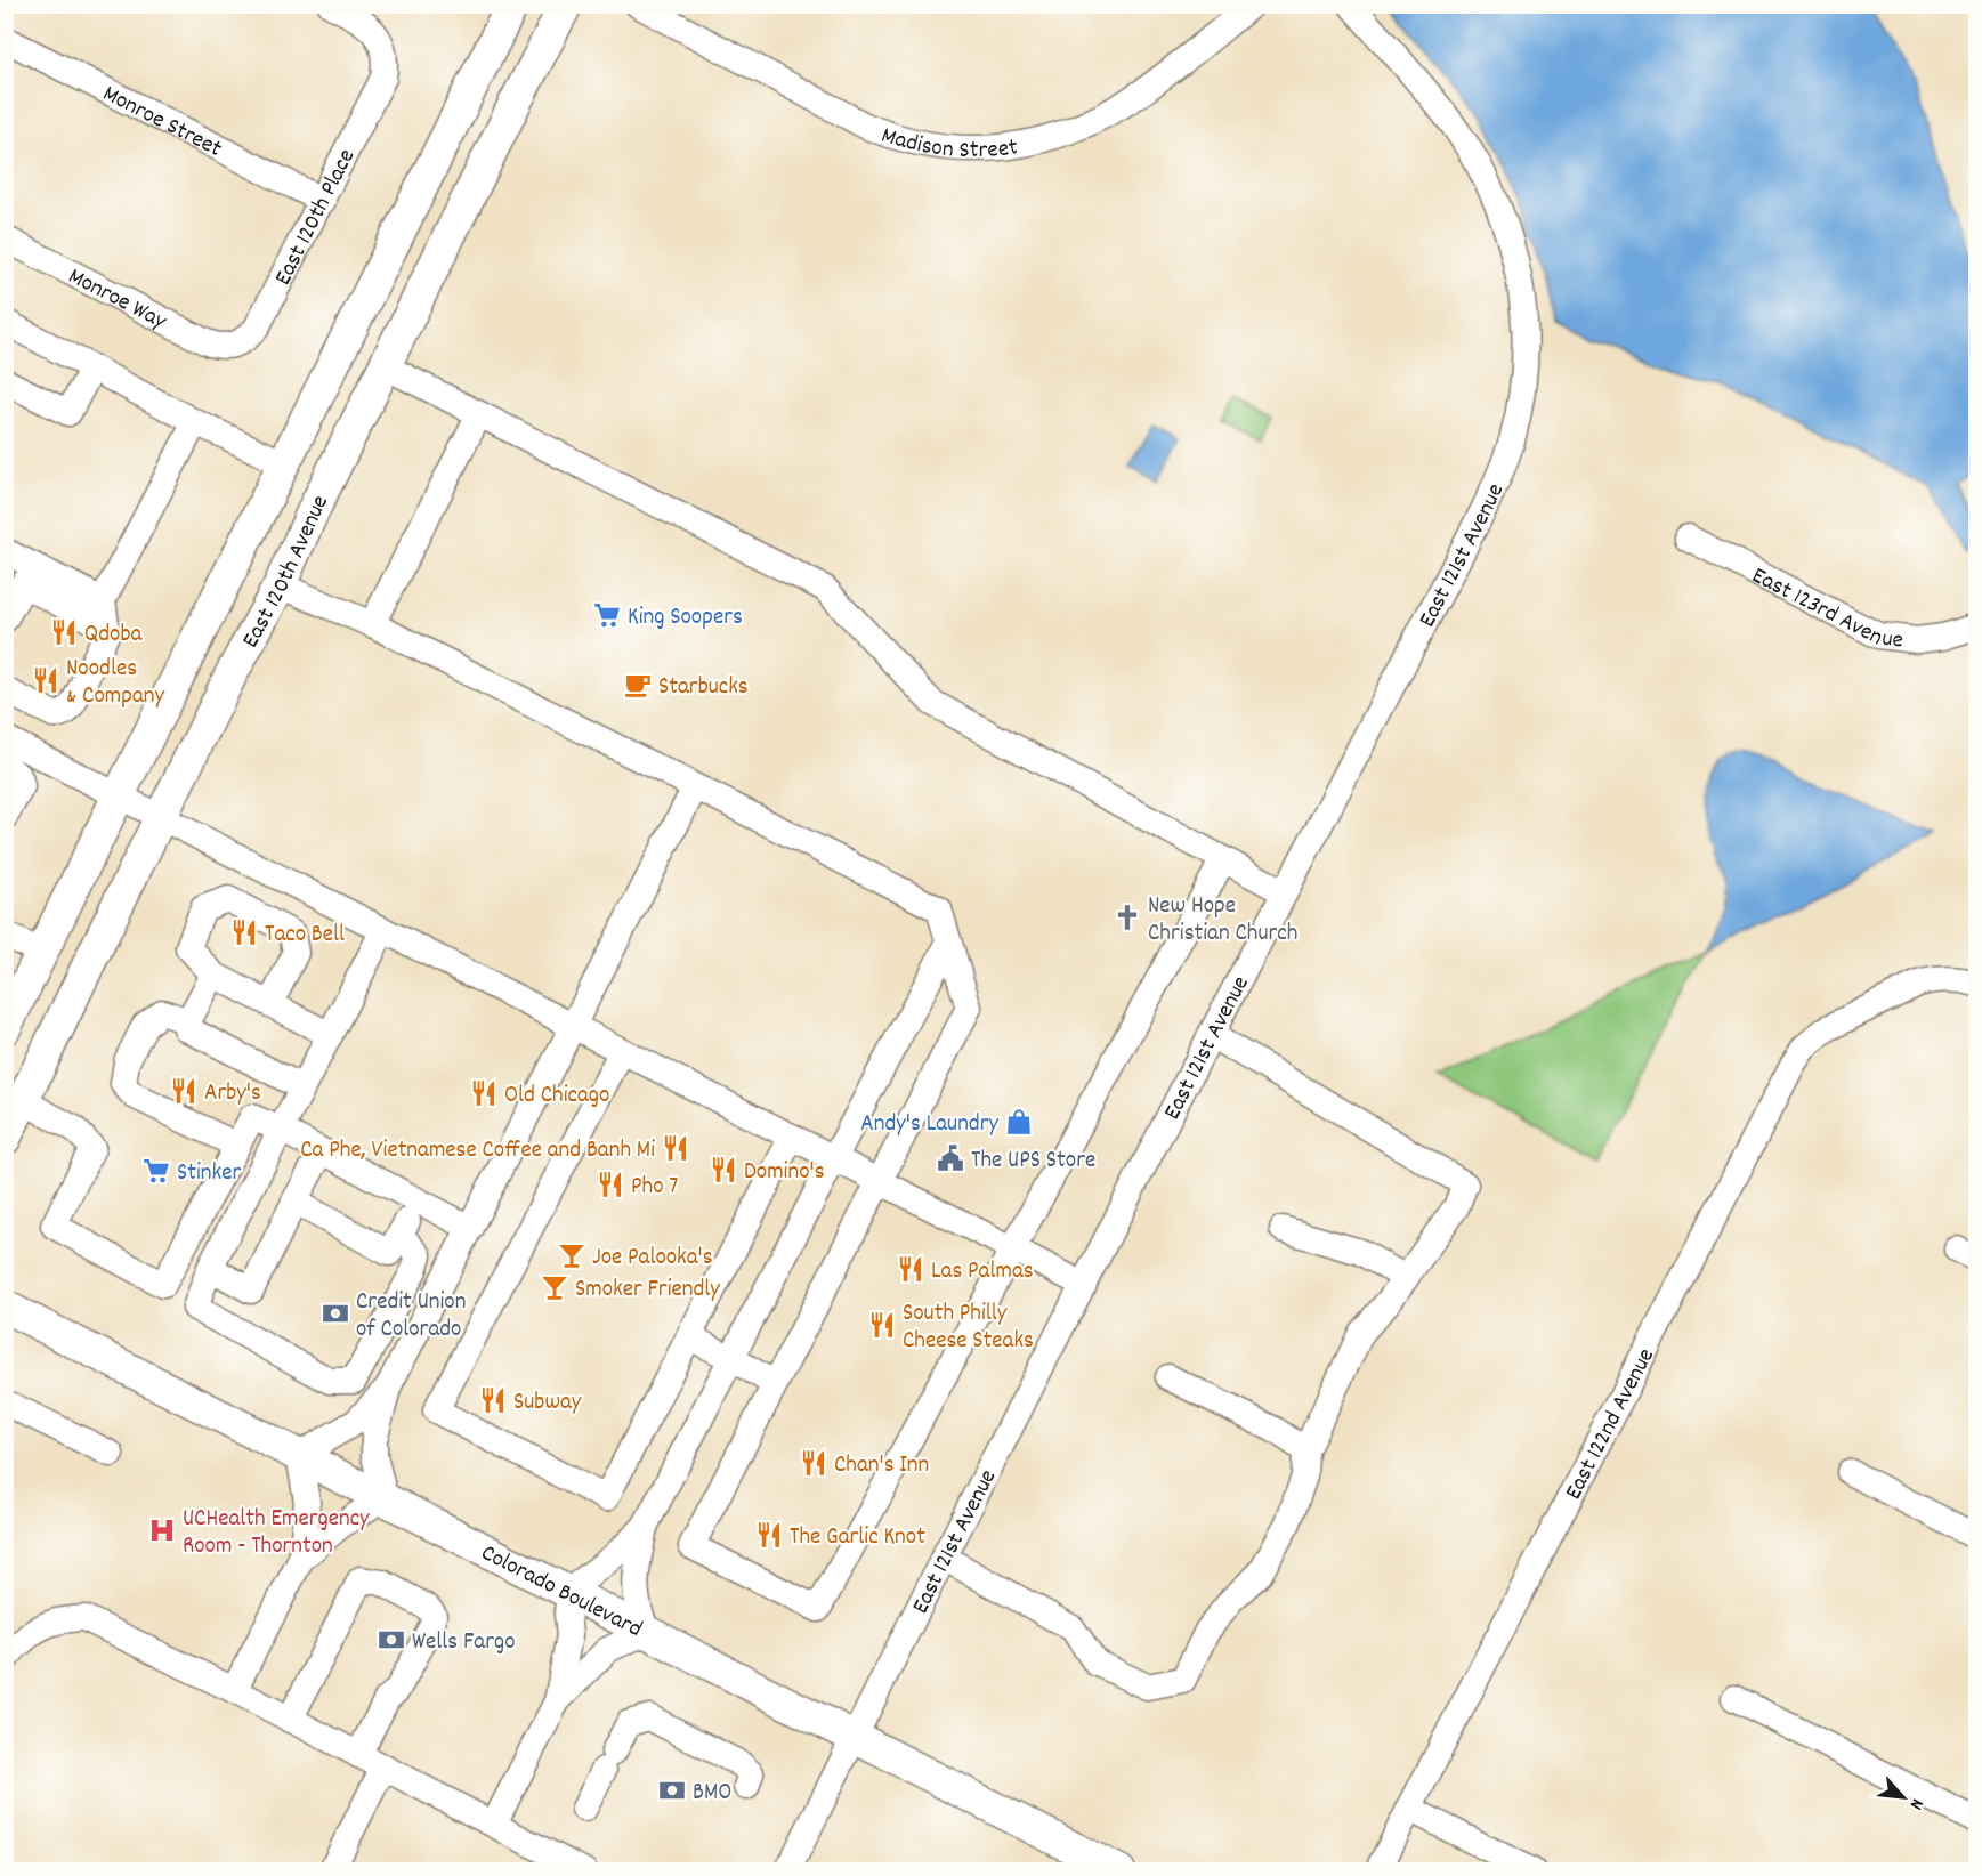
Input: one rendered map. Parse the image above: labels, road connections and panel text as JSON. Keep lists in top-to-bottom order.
{
  "streets": {
    "main road": ["East 120th Avenue", "Colorado Boulevard"],
    "street": [
      "Monroe Street",
      "Madison Street",
      "East 120th Place",
      "Monroe Way",
      "East 121st Avenue",
      "East 123rd Avenue",
      "East 122nd Avenue"
    ]
  },
  "crossings": [
    ["Monroe Street", "East 120th Place"],
    ["East 120th Place", "Monroe Way"],
    ["East 121st Avenue", "Colorado Boulevard"]
  ],
  "places": {
    "supermarket": ["King Soopers", "Stinker"],
    "restaurant": [
      "Qdoba",
      "Noodles & Company",
      "Taco Bell",
      "Arby's",
      "Old Chicago",
      "Ca Phe, Vietnamese Coffee and Banh Mi",
      "Domino's",
      "Pho 7",
      "Las Palmas",
      "South Philly Cheese Steaks",
      "Subway",
      "Chan's Inn",
      "The Garlic Knot"
    ],
    "cafe": ["Starbucks"],
    "church": ["New Hope Christian Church"],
    "shop": ["Andy's Laundry"],
    "public building": ["The UPS Store"],
    "bar": ["Joe Palooka's", "Smoker Friendly"],
    "bank": ["Credit Union of Colorado", "Wells Fargo", "BMO"],
    "hospital": ["UCHealth Emergency Room - Thornton"]
  },
  "north": "bottom right"
}
